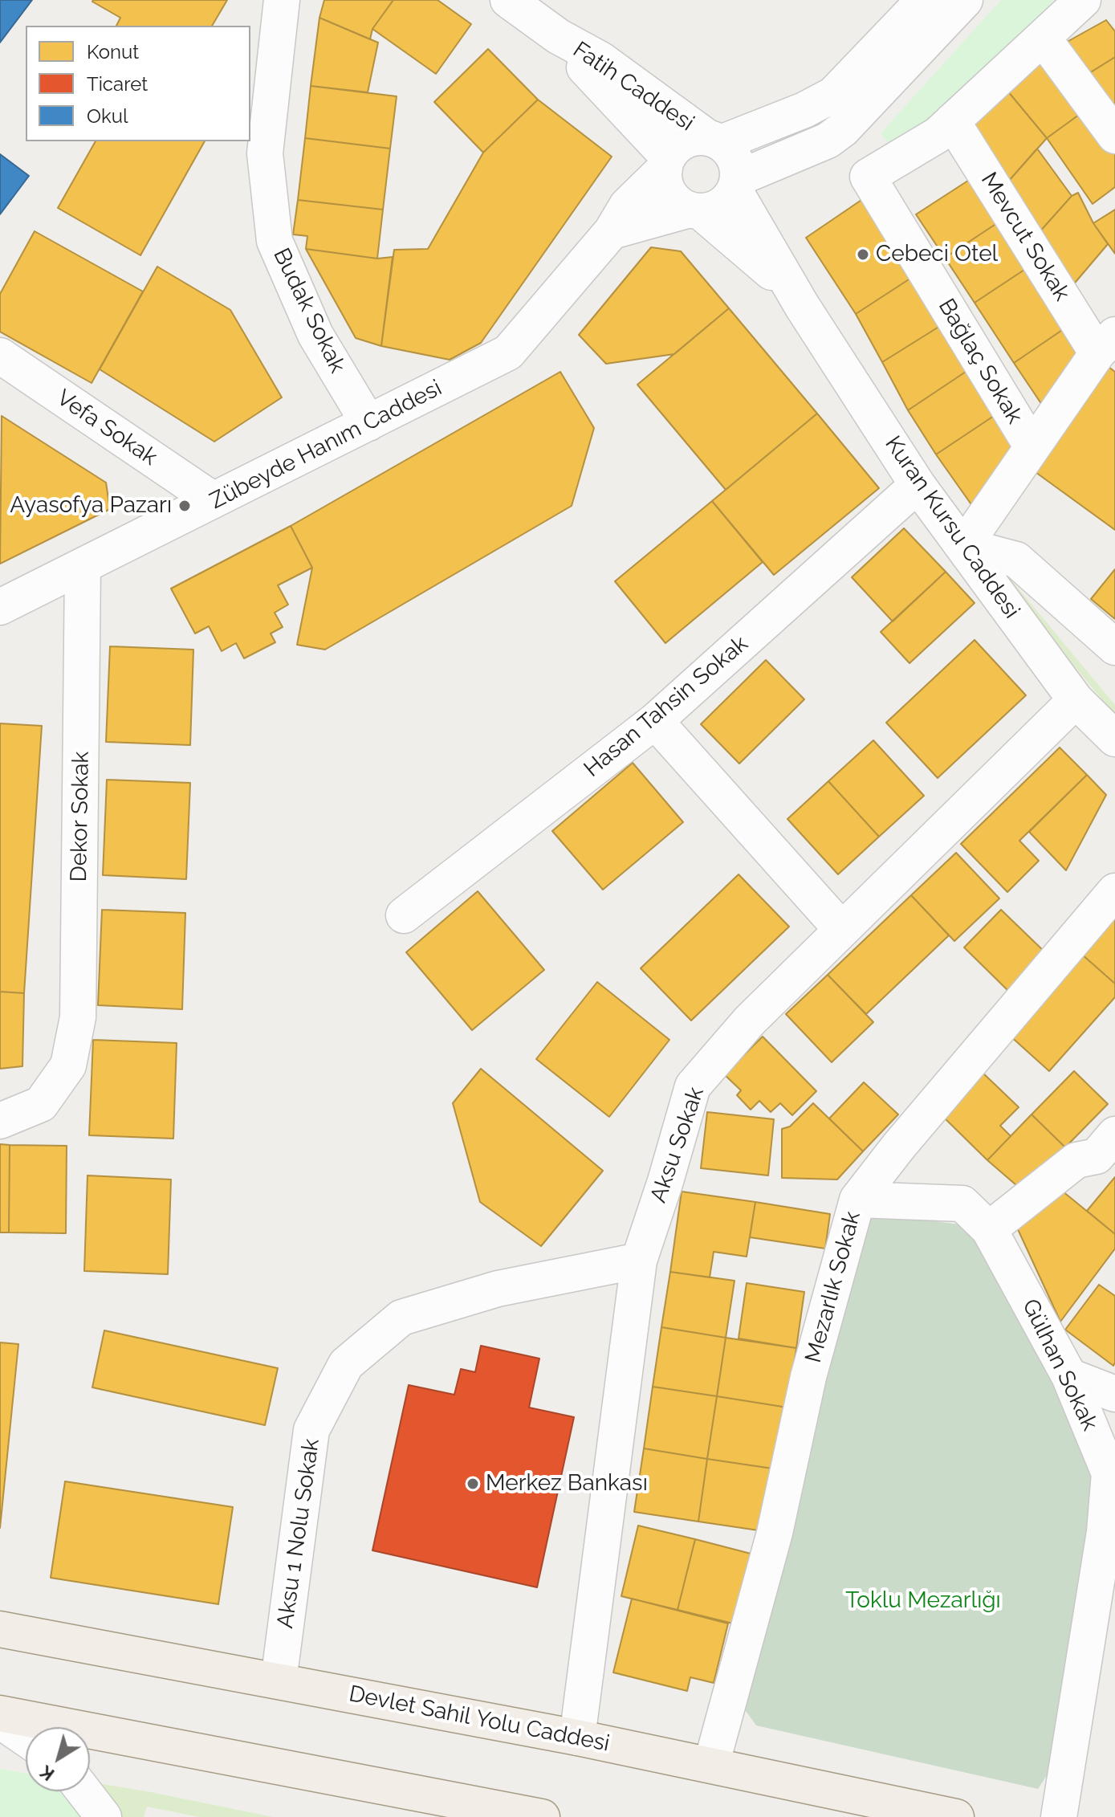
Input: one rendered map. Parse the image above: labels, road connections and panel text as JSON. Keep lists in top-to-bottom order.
{
  "streets": {
    "main road": ["Devlet Sahil Yolu Caddesi"],
    "street": [
      "Fatih Caddesi",
      "Mevcut Sokak",
      "Budak Sokak",
      "Bağlaç Sokak",
      "Vefa Sokak",
      "Zübeyde Hanım Caddesi",
      "Kuran Kursu Caddesi",
      "Hasan Tahsin Sokak",
      "Dekor Sokak",
      "Aksu Sokak",
      "Mezarlık Sokak",
      "Gülhan Sokak",
      "Aksu 1 Nolu Sokak"
    ]
  },
  "crossings": [
    ["Fatih Caddesi", "Zübeyde Hanım Caddesi"],
    ["Fatih Caddesi", "Kuran Kursu Caddesi"],
    ["Mevcut Sokak", "Bağlaç Sokak"],
    ["Budak Sokak", "Zübeyde Hanım Caddesi"],
    ["Vefa Sokak", "Zübeyde Hanım Caddesi"],
    ["Zübeyde Hanım Caddesi", "Kuran Kursu Caddesi"],
    ["Zübeyde Hanım Caddesi", "Dekor Sokak"],
    ["Kuran Kursu Caddesi", "Hasan Tahsin Sokak"],
    ["Kuran Kursu Caddesi", "Aksu Sokak"],
    ["Aksu Sokak", "Aksu 1 Nolu Sokak"],
    ["Aksu Sokak", "Devlet Sahil Yolu Caddesi"],
    ["Mezarlık Sokak", "Gülhan Sokak"],
    ["Mezarlık Sokak", "Devlet Sahil Yolu Caddesi"],
    ["Aksu 1 Nolu Sokak", "Devlet Sahil Yolu Caddesi"]
  ],
  "parks": ["Toklu Mezarlığı"],
  "places": ["Cebeci Otel", "Ayasofya Pazarı", "Merkez Bankası"],
  "legend": ["Konut", "Ticaret", "Okul"],
  "north": "bottom left"
}
